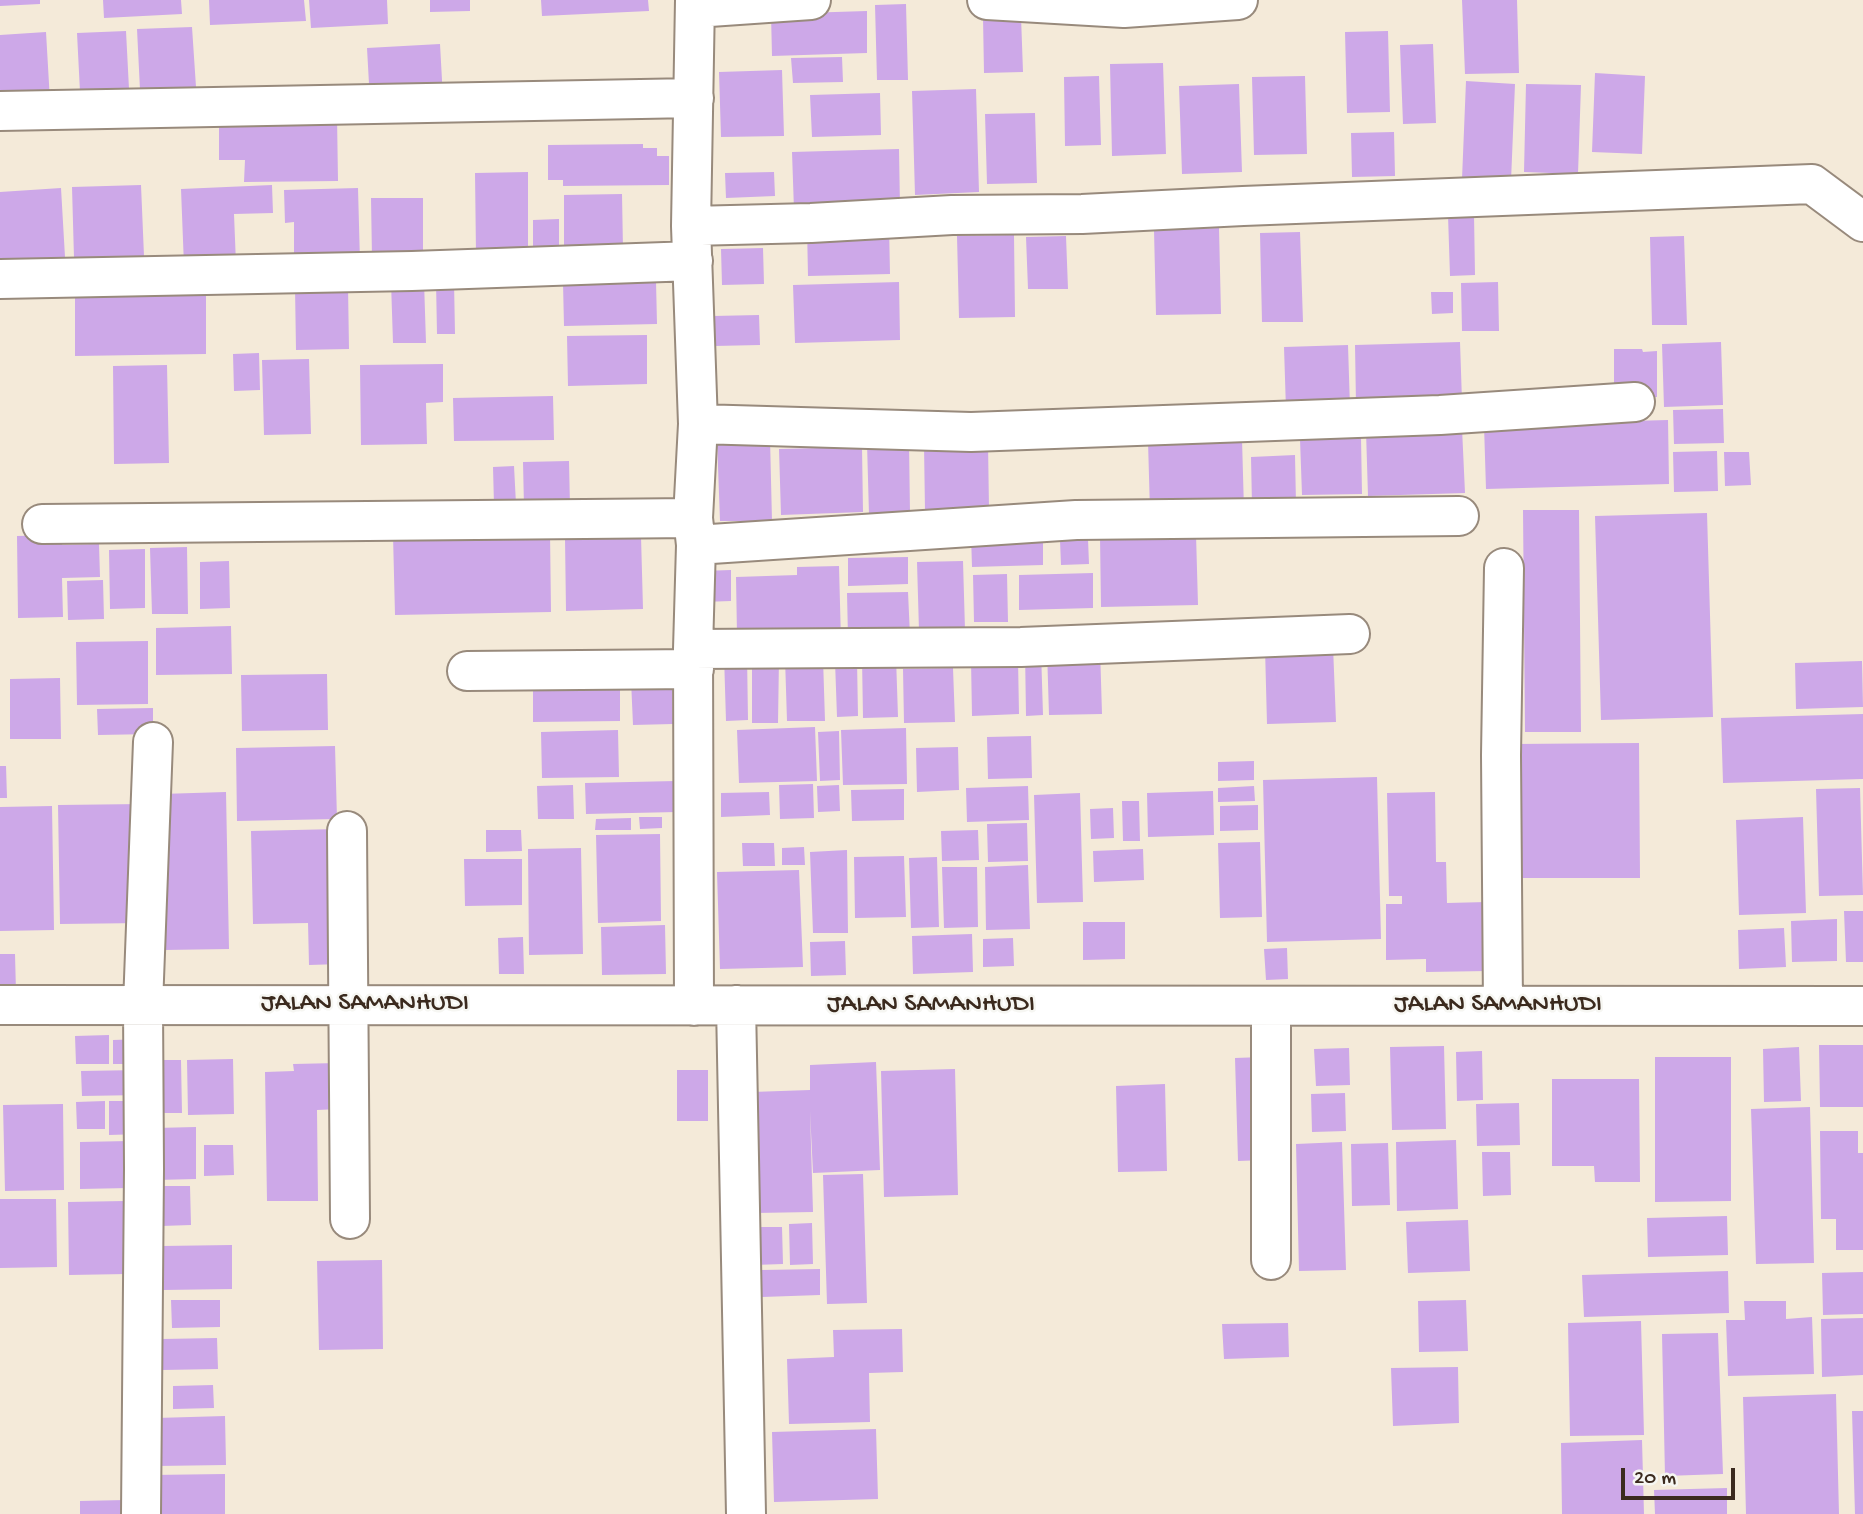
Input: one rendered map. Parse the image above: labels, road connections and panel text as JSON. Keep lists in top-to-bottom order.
{
  "streets": {
    "street": ["JALAN SAMANHUDI"]
  },
  "scale_bar": "20 m"
}
